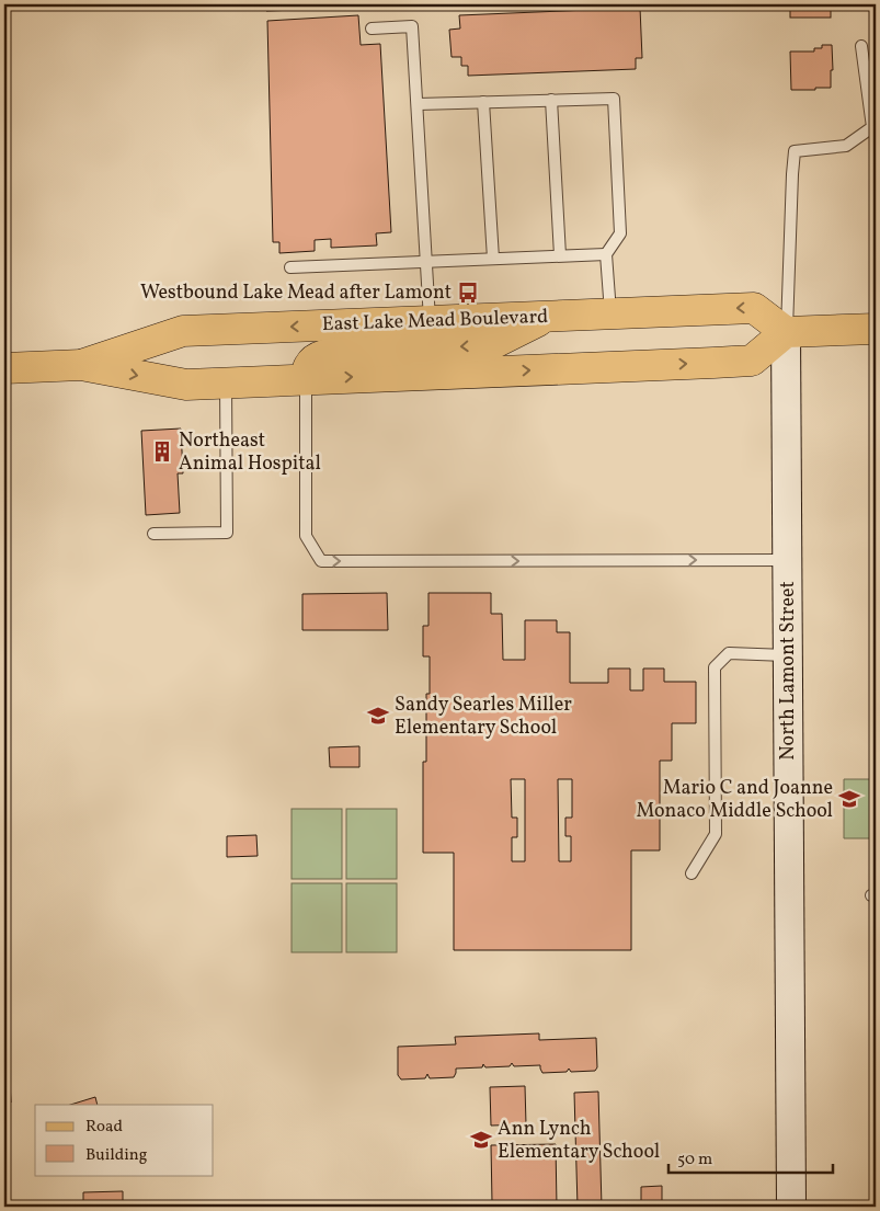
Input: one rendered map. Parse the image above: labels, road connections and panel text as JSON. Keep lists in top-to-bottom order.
{
  "streets": {
    "main road": ["East Lake Mead Boulevard"],
    "street": ["North Lamont Street"]
  },
  "crossings": [
    ["East Lake Mead Boulevard", "North Lamont Street"]
  ],
  "places": {
    "bus stop": ["Westbound Lake Mead after Lamont"],
    "building": ["Northeast Animal Hospital"],
    "school or university": ["Sandy Searles Miller Elementary School", "Mario C and Joanne Monaco Middle School", "Ann Lynch Elementary School"]
  },
  "legend": ["Road", "Building"],
  "scale_bar": "50 m"
}
